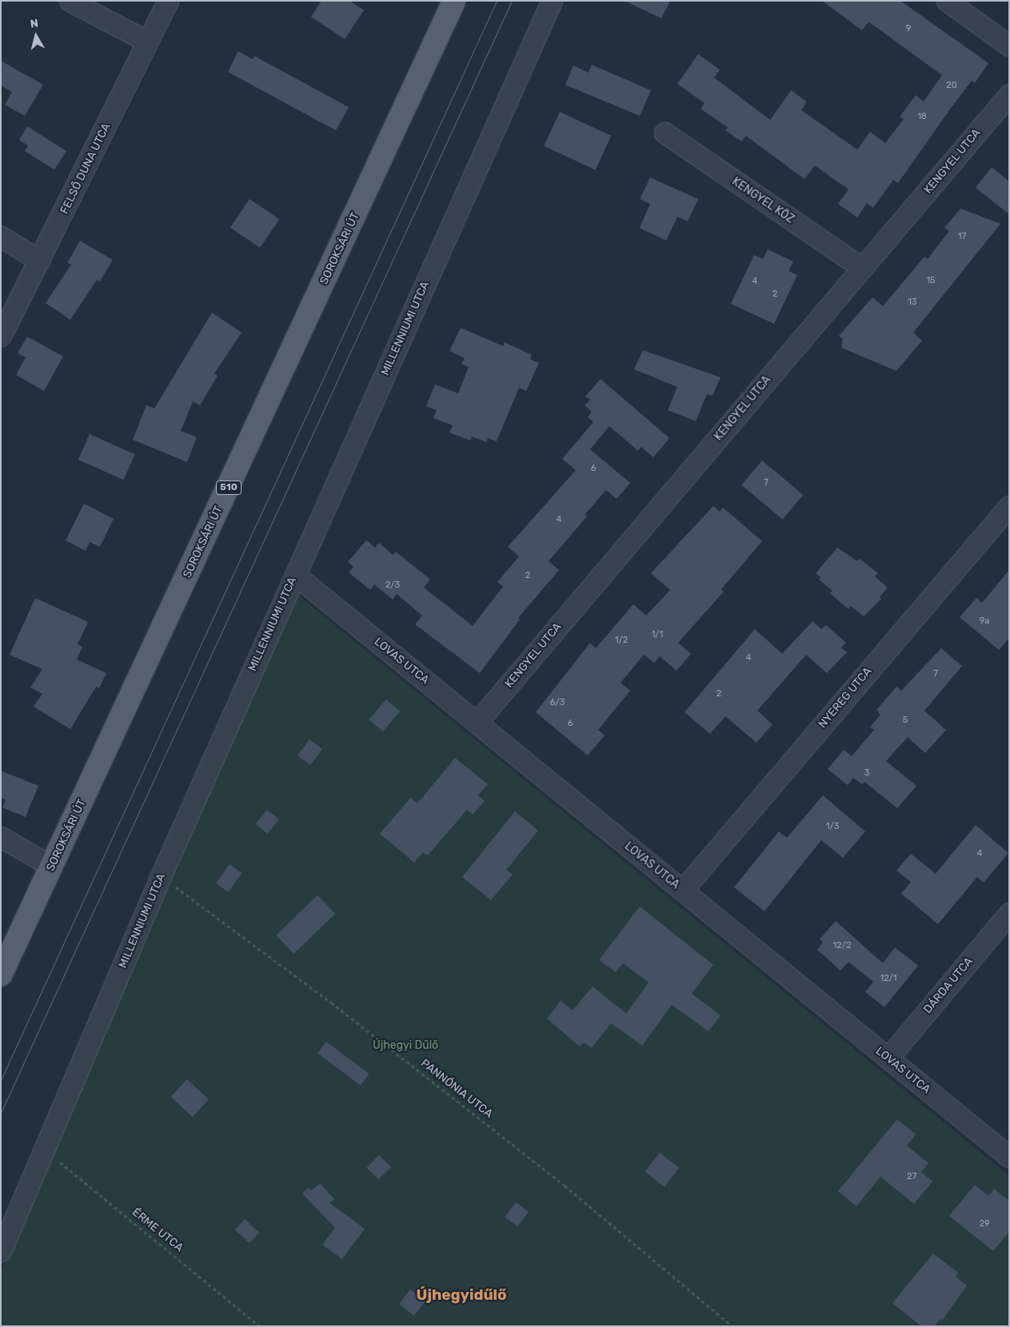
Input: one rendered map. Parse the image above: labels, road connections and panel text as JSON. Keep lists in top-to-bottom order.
{
  "streets": {
    "main road": ["SOROKSÁRI ÚT", "510"],
    "street": [
      "KENGYEL UTCA",
      "FELSŐ DUNA UTCA",
      "KENGYEL KÖZ",
      "MILLENNIUMI UTCA",
      "LOVAS UTCA",
      "NYEREG UTCA",
      "DÁRDA UTCA"
    ],
    "path": ["PANNÓNIA UTCA", "ÉRME UTCA"]
  },
  "crossings": [
    ["KENGYEL UTCA", "KENGYEL KÖZ"],
    ["KENGYEL UTCA", "LOVAS UTCA"],
    ["MILLENNIUMI UTCA", "LOVAS UTCA"],
    ["MILLENNIUMI UTCA", "PANNÓNIA UTCA"],
    ["MILLENNIUMI UTCA", "ÉRME UTCA"],
    ["LOVAS UTCA", "NYEREG UTCA"],
    ["LOVAS UTCA", "DÁRDA UTCA"]
  ],
  "districts": ["Újhegyidűlő"],
  "parks": ["Újhegyi Dűlő"],
  "house_numbers": [
    "9",
    "20",
    "18",
    "17",
    "15",
    "4",
    "2",
    "13",
    "6",
    "7",
    "4",
    "2",
    "2/3",
    "9a",
    "1/1",
    "1/2",
    "4",
    "7",
    "2",
    "6/3",
    "5",
    "6",
    "3",
    "1/3",
    "4",
    "12/2",
    "12/1",
    "27",
    "29"
  ],
  "north": "top"
}
